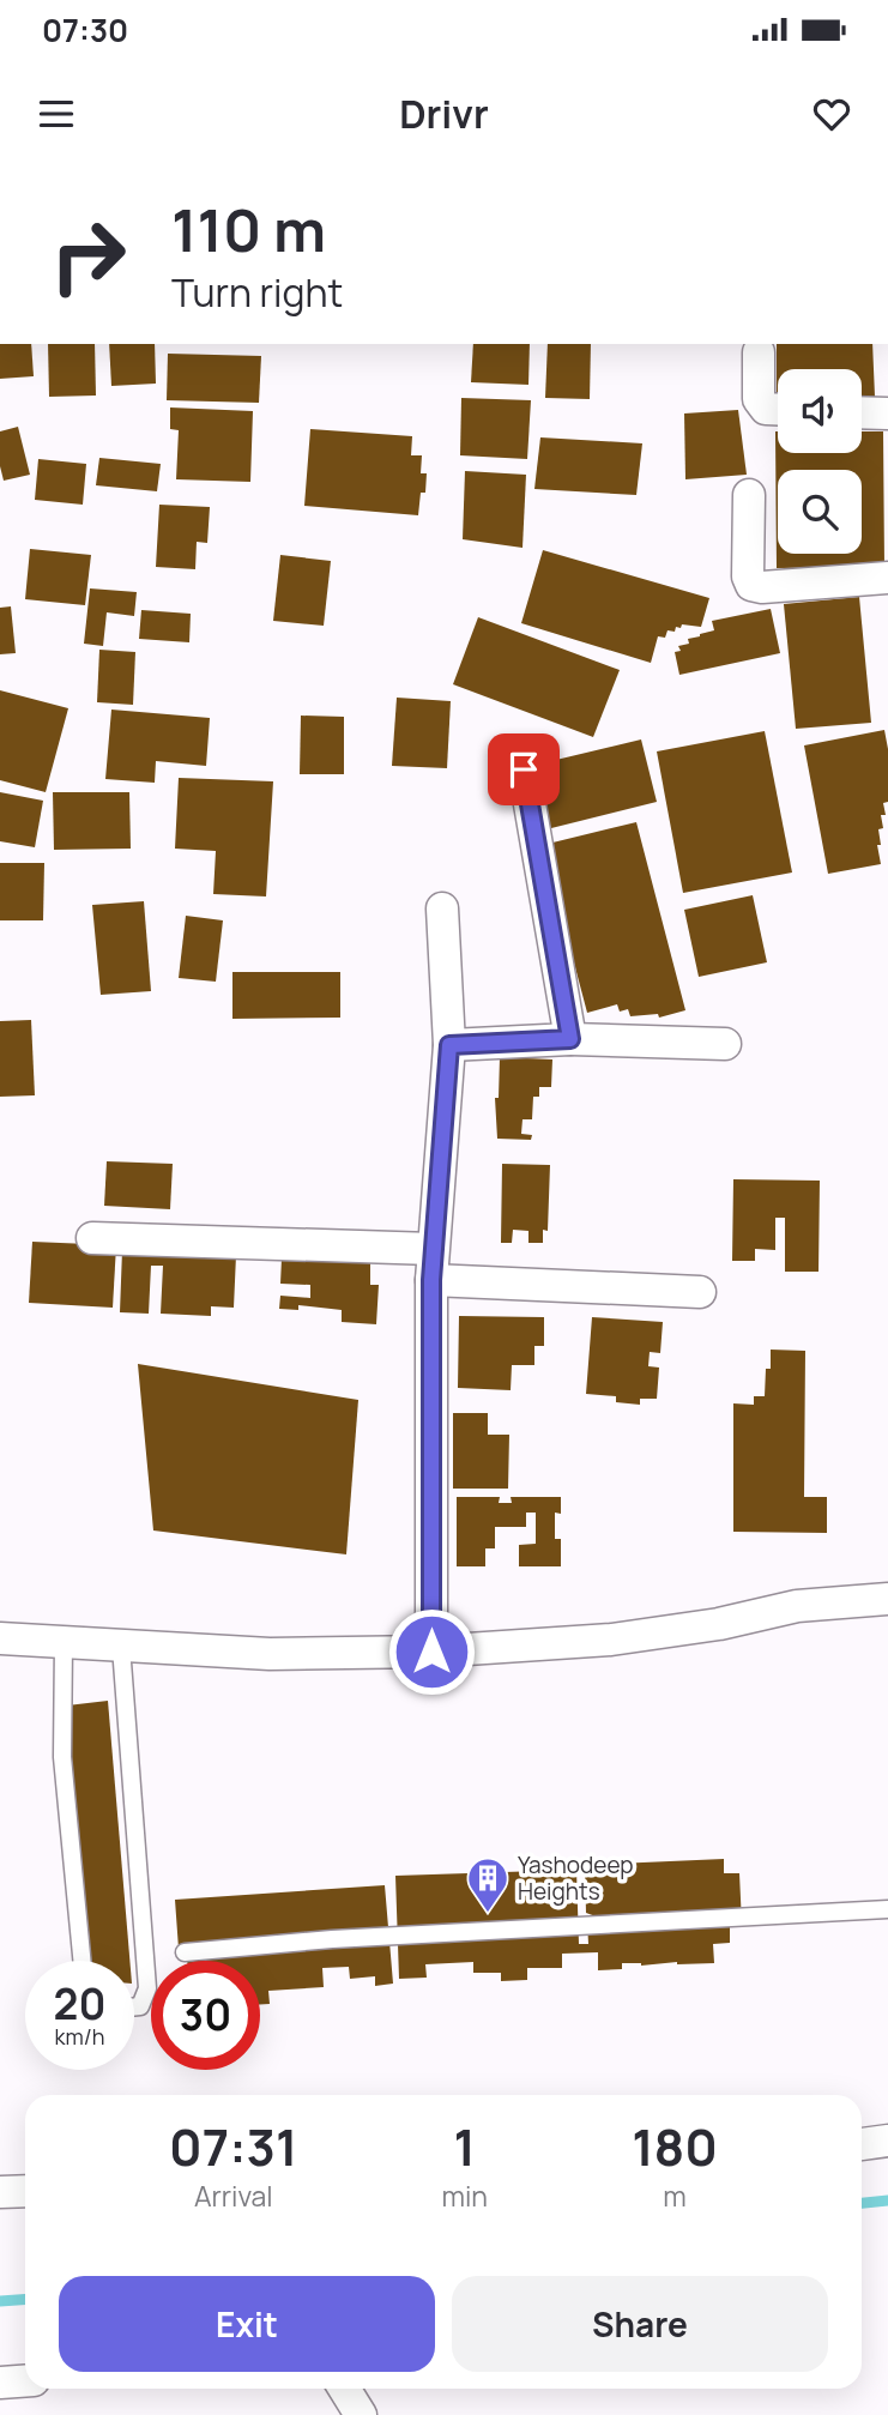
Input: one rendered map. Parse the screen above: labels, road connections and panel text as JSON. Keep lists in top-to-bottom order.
{
  "places": {
    "building": ["Yashodeep Heights"]
  },
  "page": {
    "status": "07:30",
    "header": "Drivr",
    "turn": ["110 m", "Turn right"],
    "speed": "20 km/h",
    "limit": "30",
    "eta": [
      "07:31",
      "Arrival",
      "1",
      "min",
      "180",
      "m"
    ],
    "buttons": ["Exit", "Share"]
  }
}
